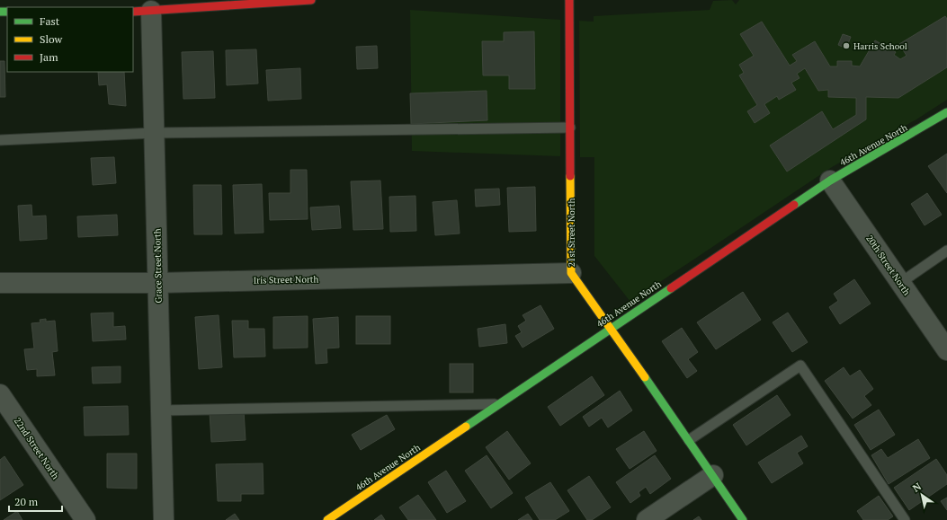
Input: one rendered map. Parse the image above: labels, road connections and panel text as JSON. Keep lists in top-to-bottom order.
{
  "streets": {
    "street": [
      "46th Avenue North",
      "21st Street North",
      "20th Street North",
      "Grace Street North",
      "Iris Street North",
      "22nd Street North"
    ]
  },
  "crossings": [
    ["46th Avenue North", "21st Street North"],
    ["46th Avenue North", "20th Street North"],
    ["21st Street North", "Iris Street North"],
    ["Grace Street North", "Iris Street North"]
  ],
  "places": ["Harris School"],
  "legend": ["Fast", "Slow", "Jam"],
  "scale_bar": "20 m",
  "north": "top left"
}
